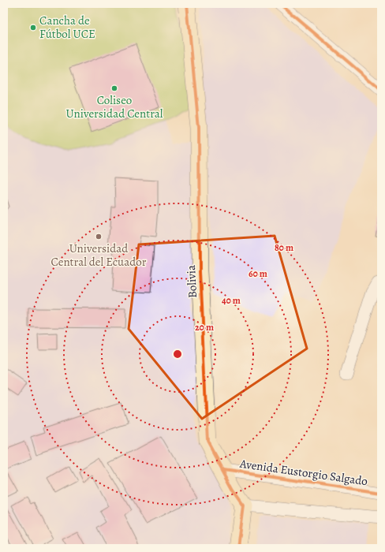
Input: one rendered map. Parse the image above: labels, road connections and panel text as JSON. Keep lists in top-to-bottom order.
{
  "streets": {
    "street": ["Bolivia", "Avenida Eustorgio Salgado"]
  },
  "crossings": [
    ["Bolivia", "Avenida Eustorgio Salgado"]
  ],
  "places": ["Cancha de Fútbol UCE", "Coliseo Universidad Central", "Universidad Central del Ecuador"],
  "rings": [
    "80 m",
    "60 m",
    "40 m",
    "20 m"
  ]
}
